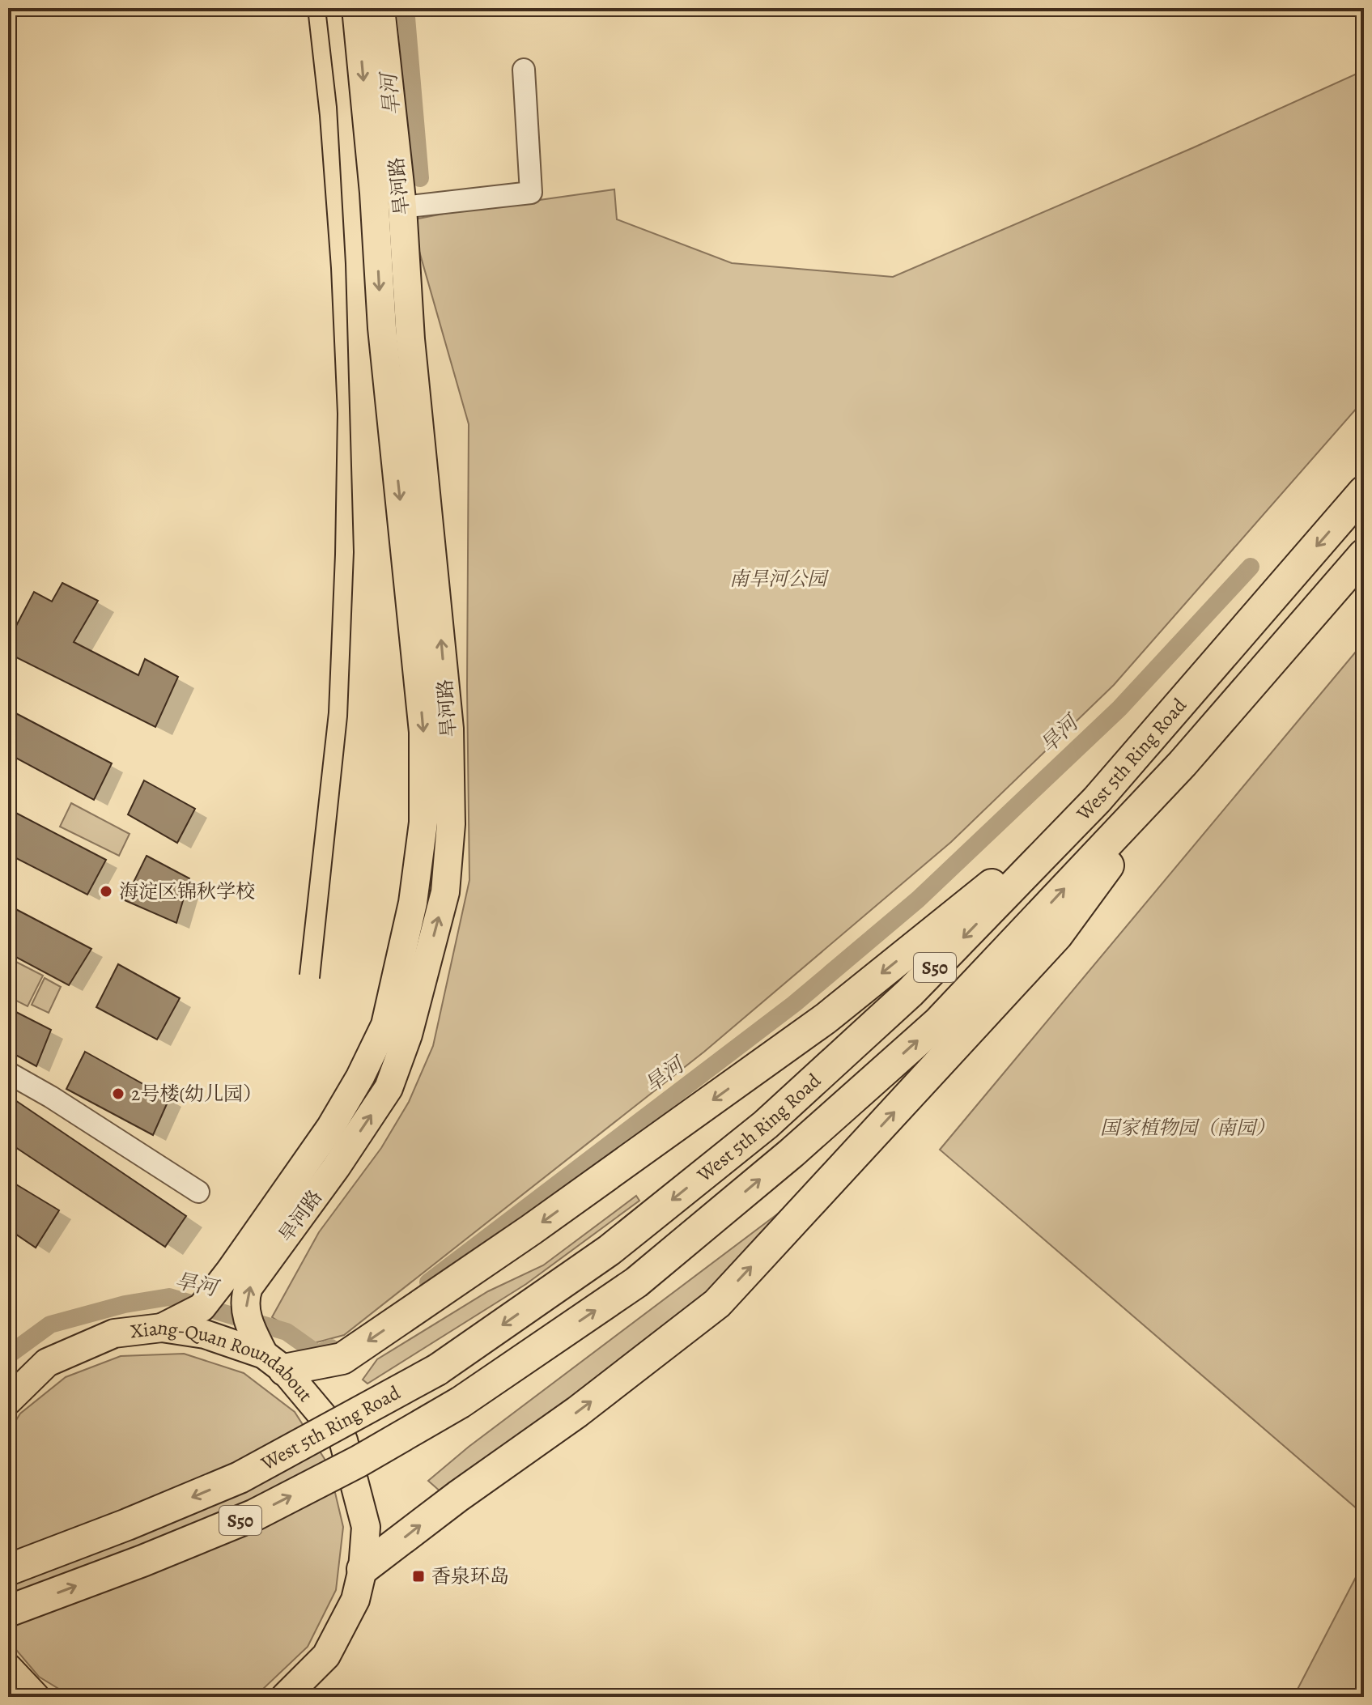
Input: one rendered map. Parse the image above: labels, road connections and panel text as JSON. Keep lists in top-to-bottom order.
{
  "streets": {
    "highway": ["West 5th Ring Road", "S50"],
    "main road": ["旱河路", "Xiang-Quan Roundabout"]
  },
  "crossings": [
    ["旱河路", "Xiang-Quan Roundabout"]
  ],
  "water": ["旱河"],
  "parks": ["南旱河公园", "国家植物园（南园）"],
  "places": {
    "other": ["海淀区锦秋学校", "2号楼(幼儿园）"],
    "transit": ["香泉环岛"]
  }
}
